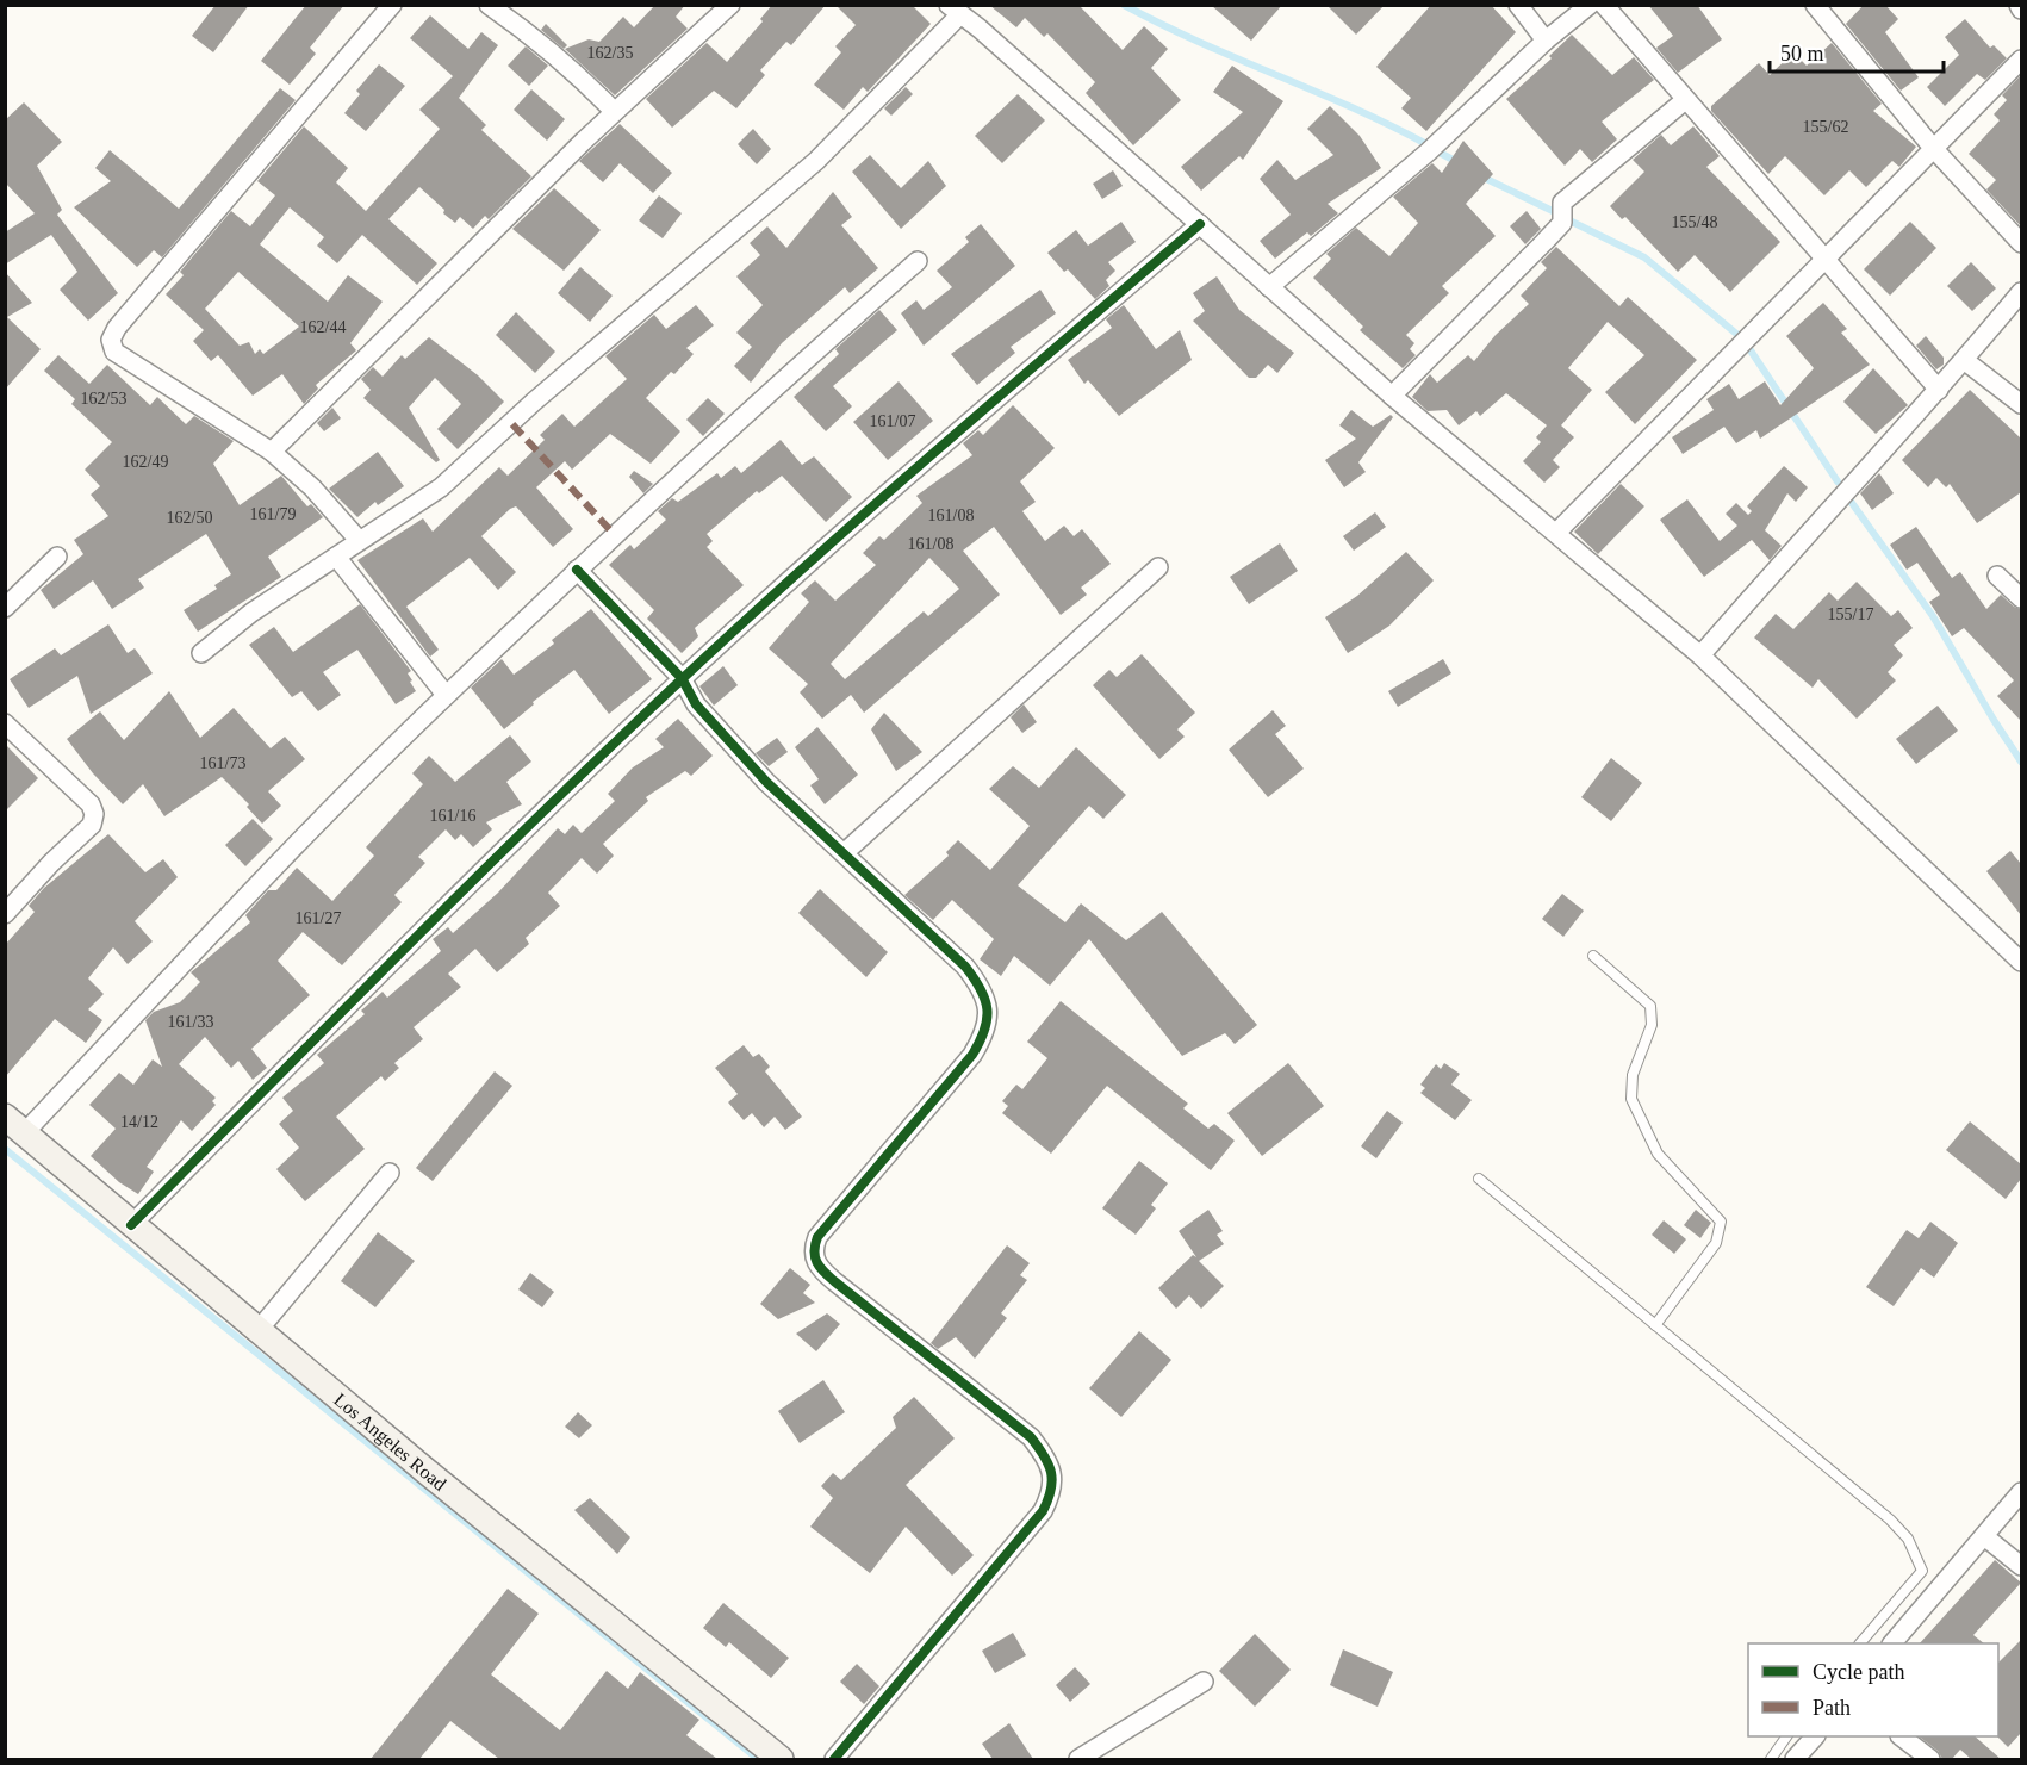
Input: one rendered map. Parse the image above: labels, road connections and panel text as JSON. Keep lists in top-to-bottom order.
{
  "streets": {
    "main road": ["Los Angeles Road"]
  },
  "house_numbers": [
    "162/35",
    "155/62",
    "155/48",
    "162/44",
    "162/53",
    "161/07",
    "162/49",
    "161/79",
    "161/08",
    "162/50",
    "161/08",
    "155/17",
    "161/73",
    "161/16",
    "161/27",
    "161/33",
    "14/12"
  ],
  "legend": ["Cycle path", "Path"],
  "scale_bar": "50 m"
}
